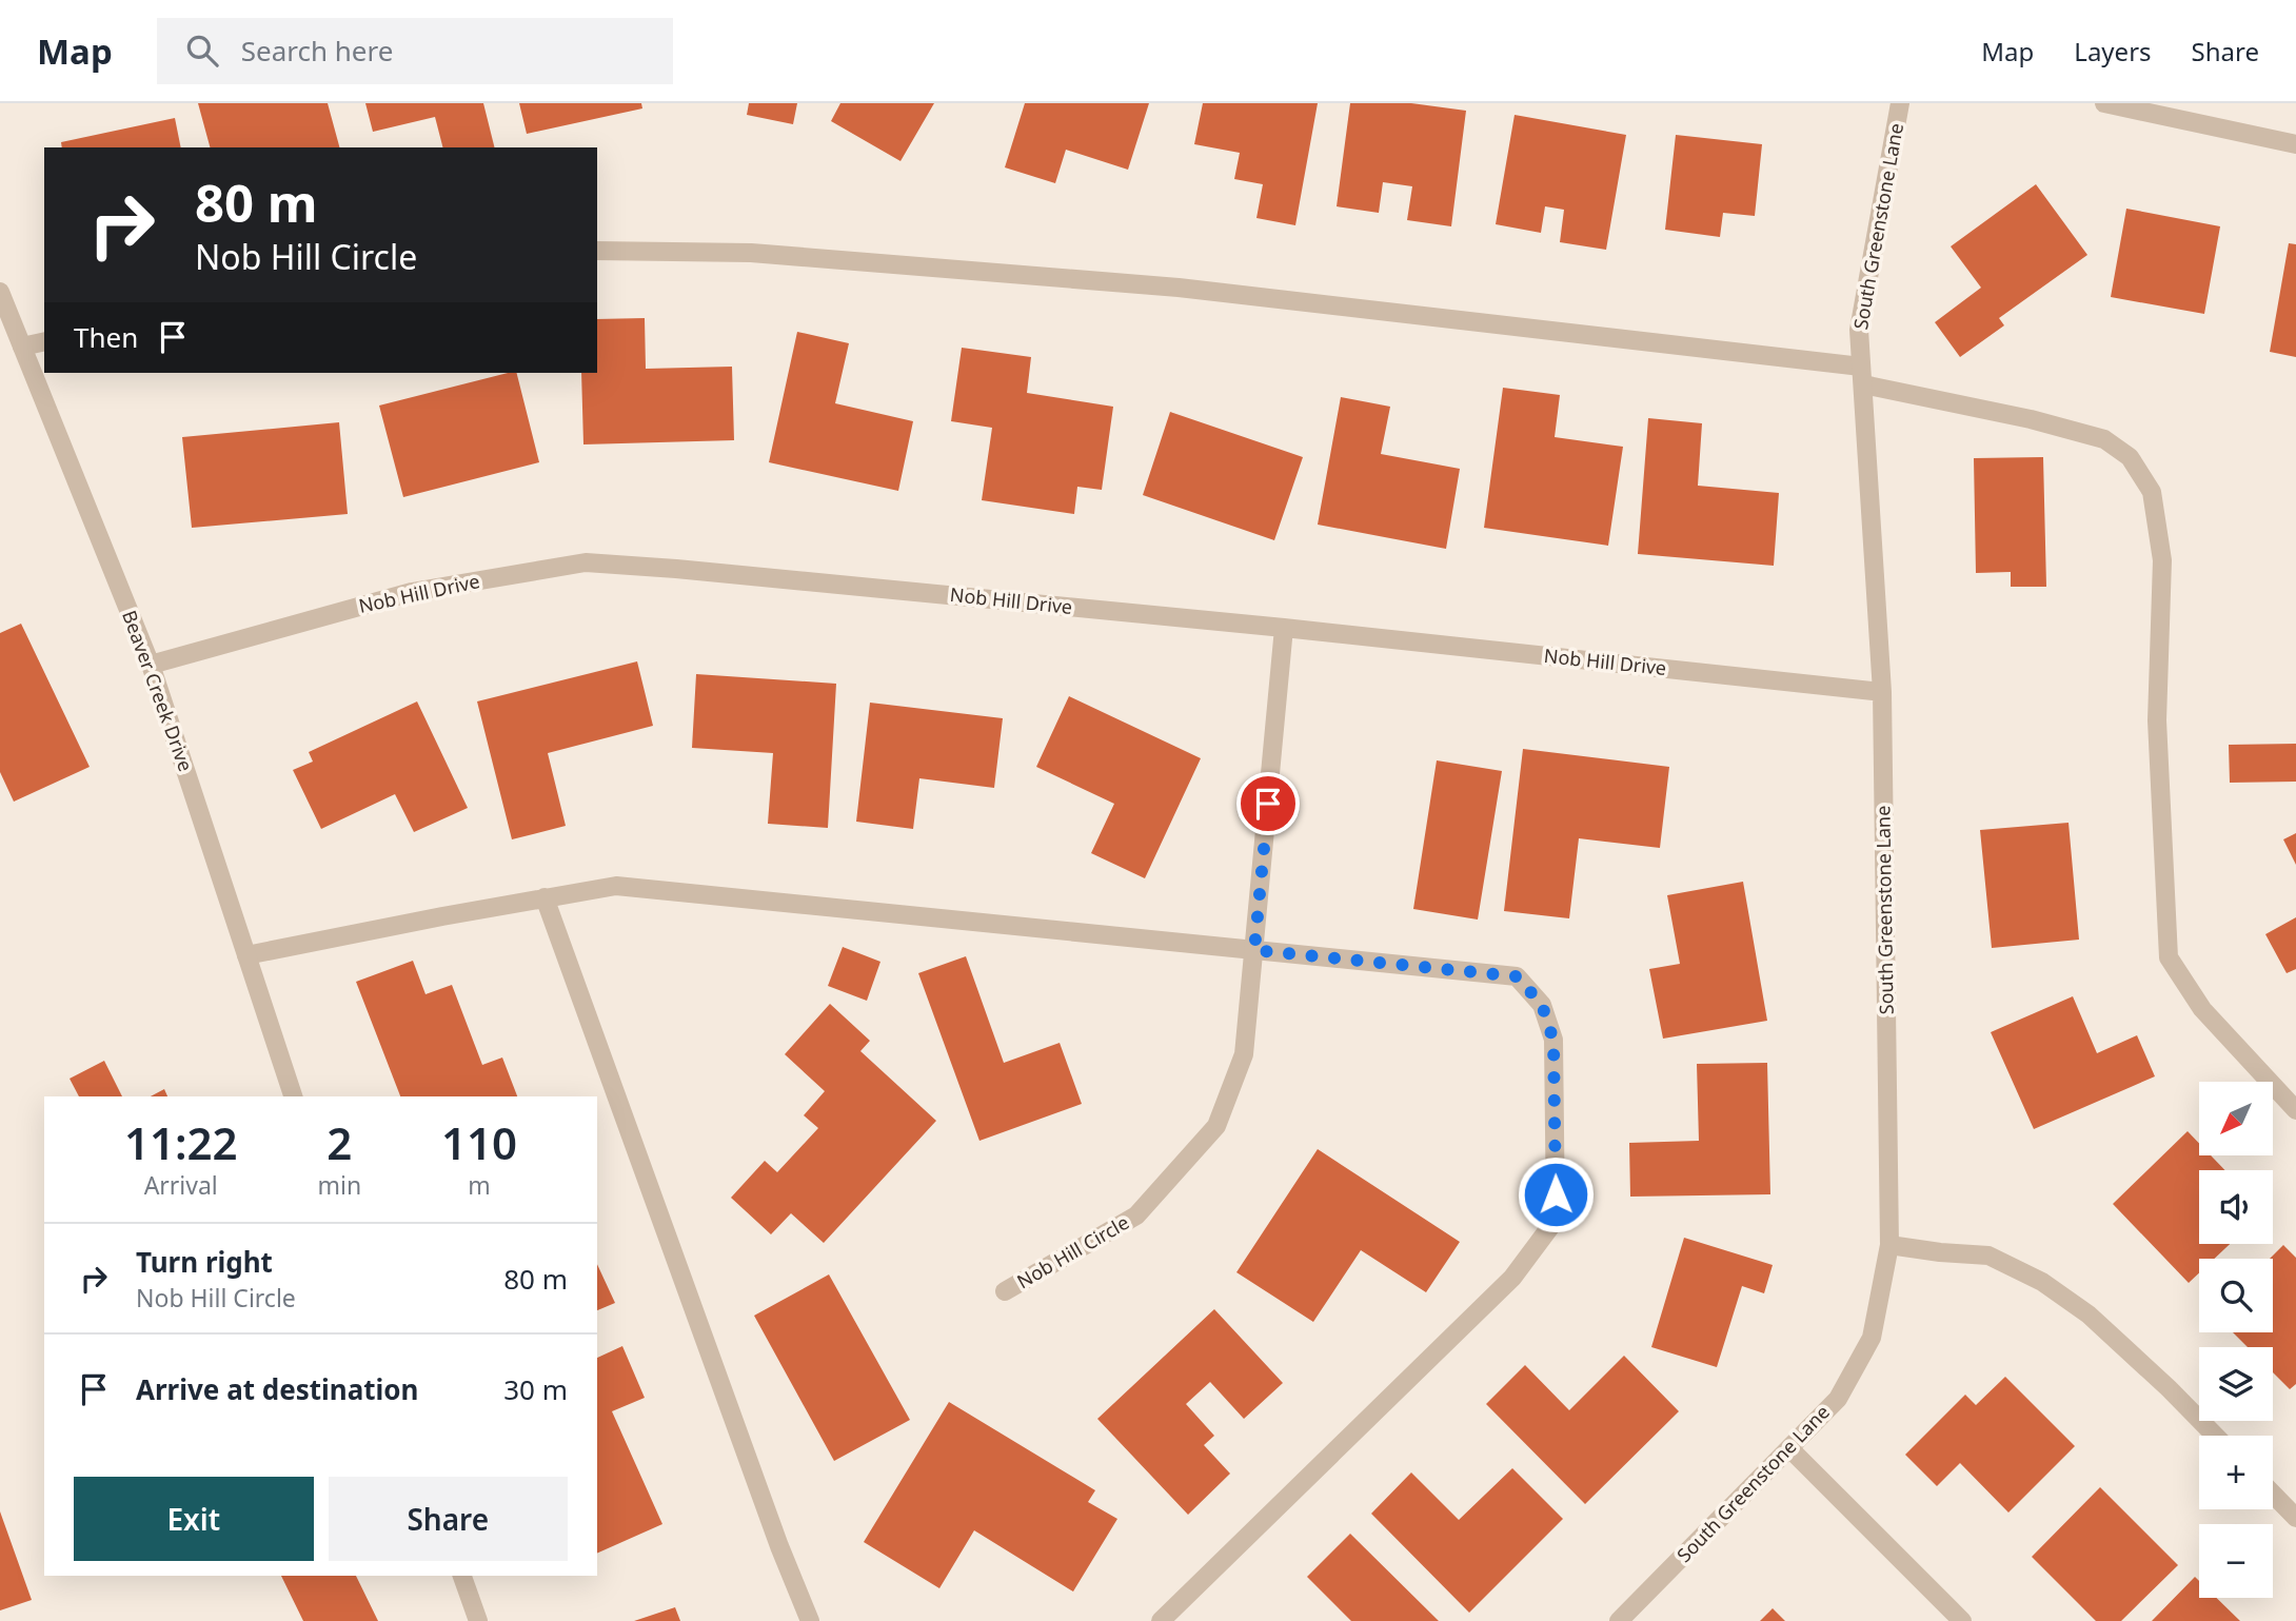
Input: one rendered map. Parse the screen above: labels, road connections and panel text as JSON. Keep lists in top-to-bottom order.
{
  "streets": {
    "street": [
      "South Greenstone Lane",
      "Nob Hill Drive",
      "Beaver Creek Drive",
      "Nob Hill Circle"
    ]
  },
  "crossings": [
    ["South Greenstone Lane", "Nob Hill Drive"],
    ["Nob Hill Drive", "Beaver Creek Drive"],
    ["Nob Hill Drive", "Nob Hill Circle"]
  ],
  "north": "bottom left",
  "page": {
    "header": "Map",
    "search": "Search here",
    "nav": ["Map", "Layers", "Share"],
    "turn": ["80 m", "Nob Hill Circle"],
    "then": "Then",
    "map_buttons": ["+", "−"],
    "eta": [
      "11:22",
      "Arrival",
      "2",
      "min",
      "110",
      "m"
    ],
    "list": [
      {
        "name": "Turn right",
        "note": "Nob Hill Circle",
        "value": "80 m"
      },
      {
        "name": "Arrive at destination",
        "value": "30 m"
      }
    ],
    "buttons": ["Exit", "Share"]
  }
}
